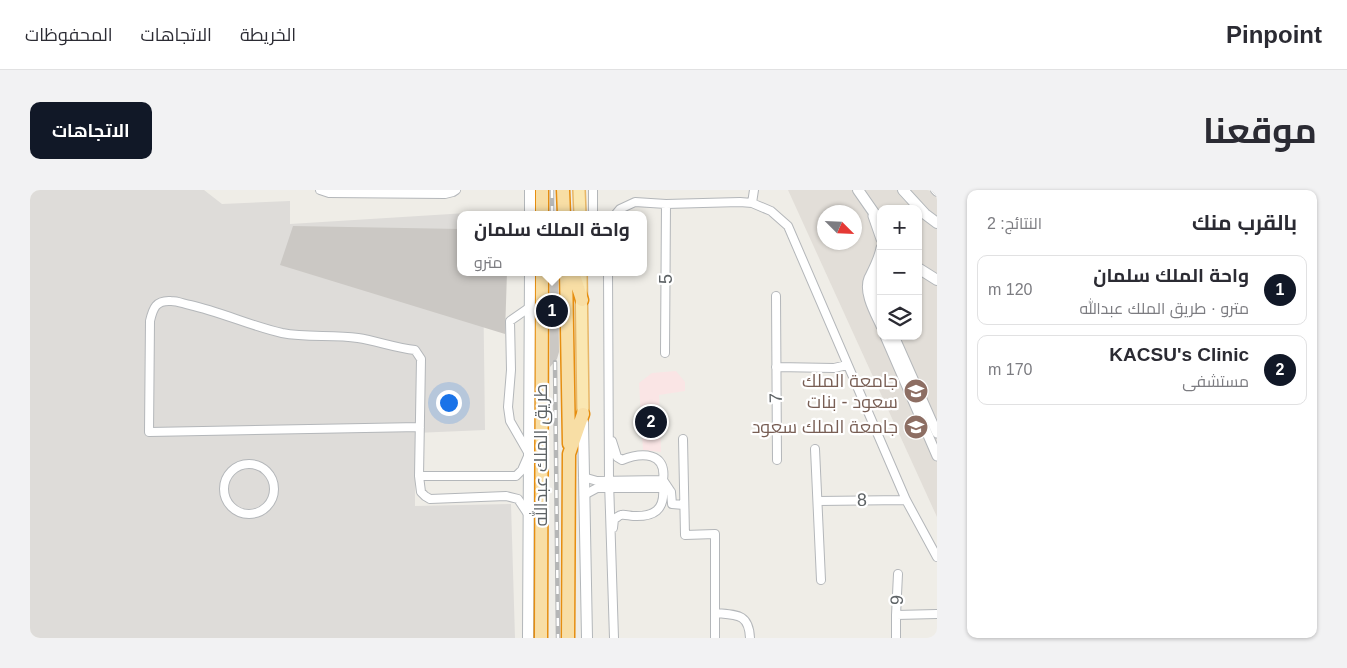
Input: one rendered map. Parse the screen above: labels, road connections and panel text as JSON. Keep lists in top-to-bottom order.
{
  "streets": {
    "highway": ["طريق الملك عبدالله"],
    "street": [
      "5",
      "7",
      "8",
      "9"
    ]
  },
  "places": {
    "school or university": ["جامعة الملك سعود - بنات", "جامعة الملك سعود"]
  },
  "north": "bottom right",
  "page": {
    "header": "Pinpoint",
    "nav": ["الخريطة", "الاتجاهات", "المحفوظات"],
    "title": "موقعنا",
    "buttons": "الاتجاهات",
    "heading": ["بالقرب منك", "النتائج: 2"],
    "map_buttons": ["+", "−"],
    "popup": ["واحة الملك سلمان", "مترو"],
    "list": [
      {
        "mark": "1",
        "name": "واحة الملك سلمان",
        "note": "مترو · طريق الملك عبدالله",
        "value": "120 m"
      },
      {
        "mark": "2",
        "name": "KACSU's Clinic",
        "note": "مستشفى",
        "value": "170 m"
      }
    ],
    "pins": ["1", "2"]
  }
}
